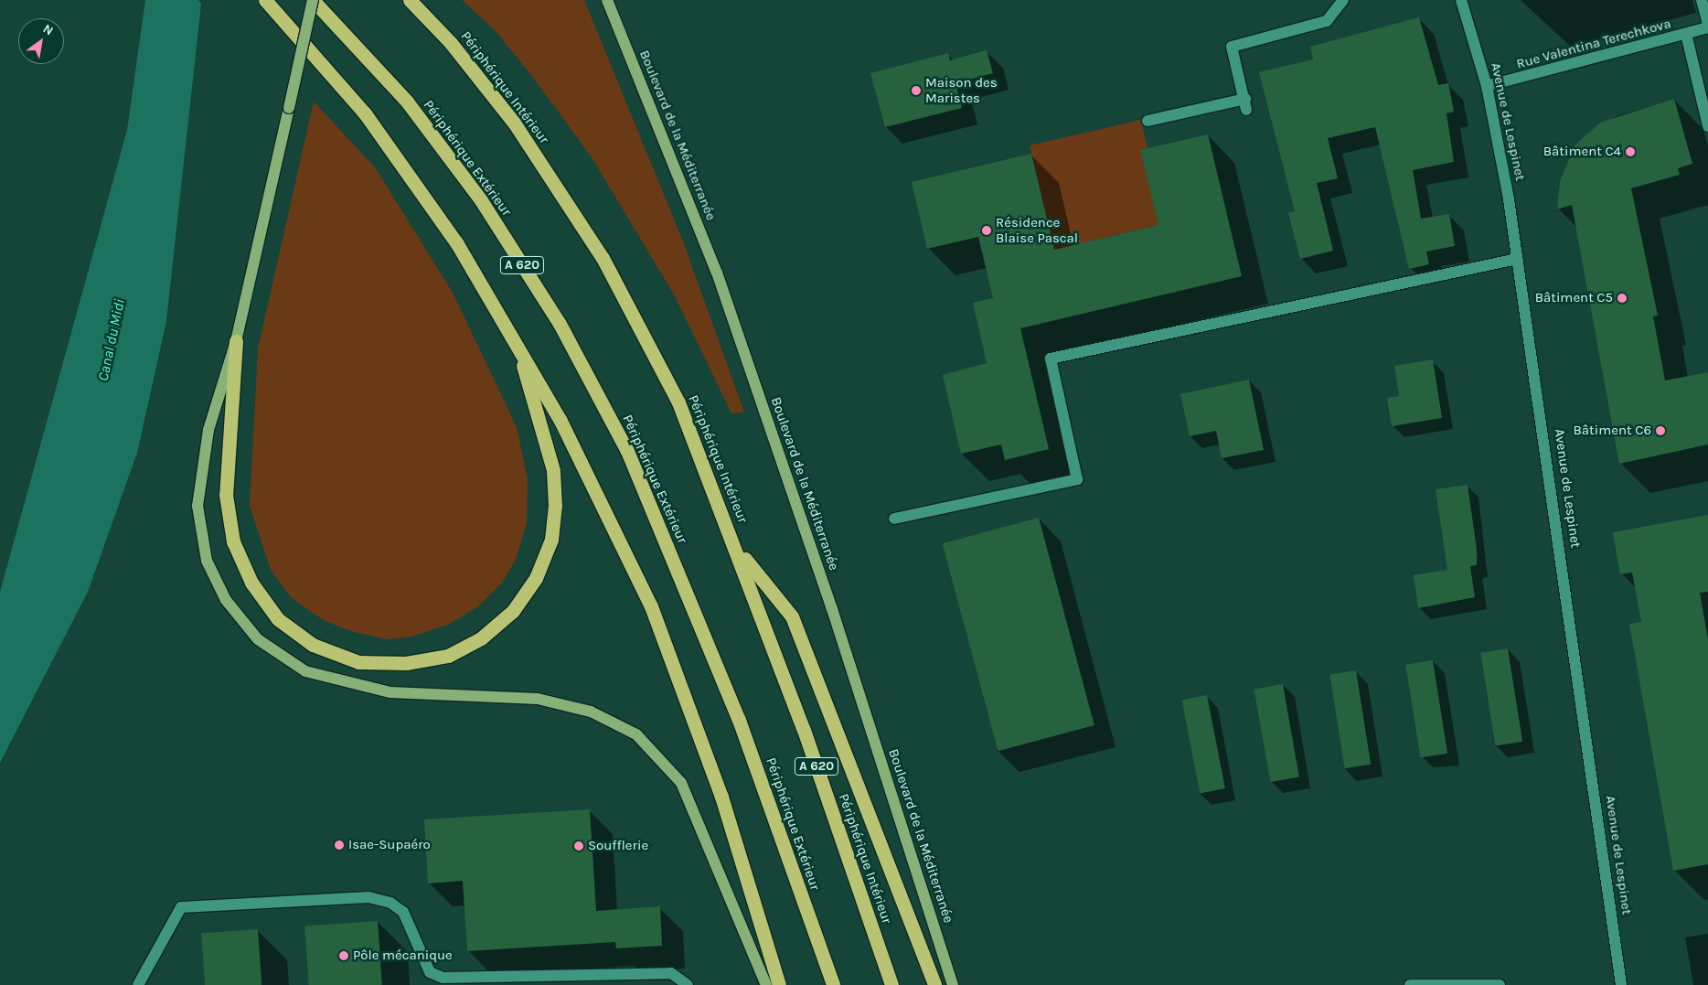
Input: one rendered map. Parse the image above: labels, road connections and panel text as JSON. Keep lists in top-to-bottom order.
{
  "streets": {
    "highway": ["Périphérique Intérieur", "Périphérique Extérieur", "A 620"],
    "main road": ["Boulevard de la Méditerranée"],
    "street": ["Rue Valentina Terechkova", "Avenue de Lespinet"]
  },
  "crossings": [
    ["Rue Valentina Terechkova", "Avenue de Lespinet"]
  ],
  "water": ["Canal du Midi"],
  "places": [
    "Maison des Maristes",
    "Bâtiment C4",
    "Résidence Blaise Pascal",
    "Bâtiment C5",
    "Bâtiment C6",
    "Isae-Supaéro",
    "Soufflerie",
    "Pôle mécanique"
  ],
  "north": "top right"
}
